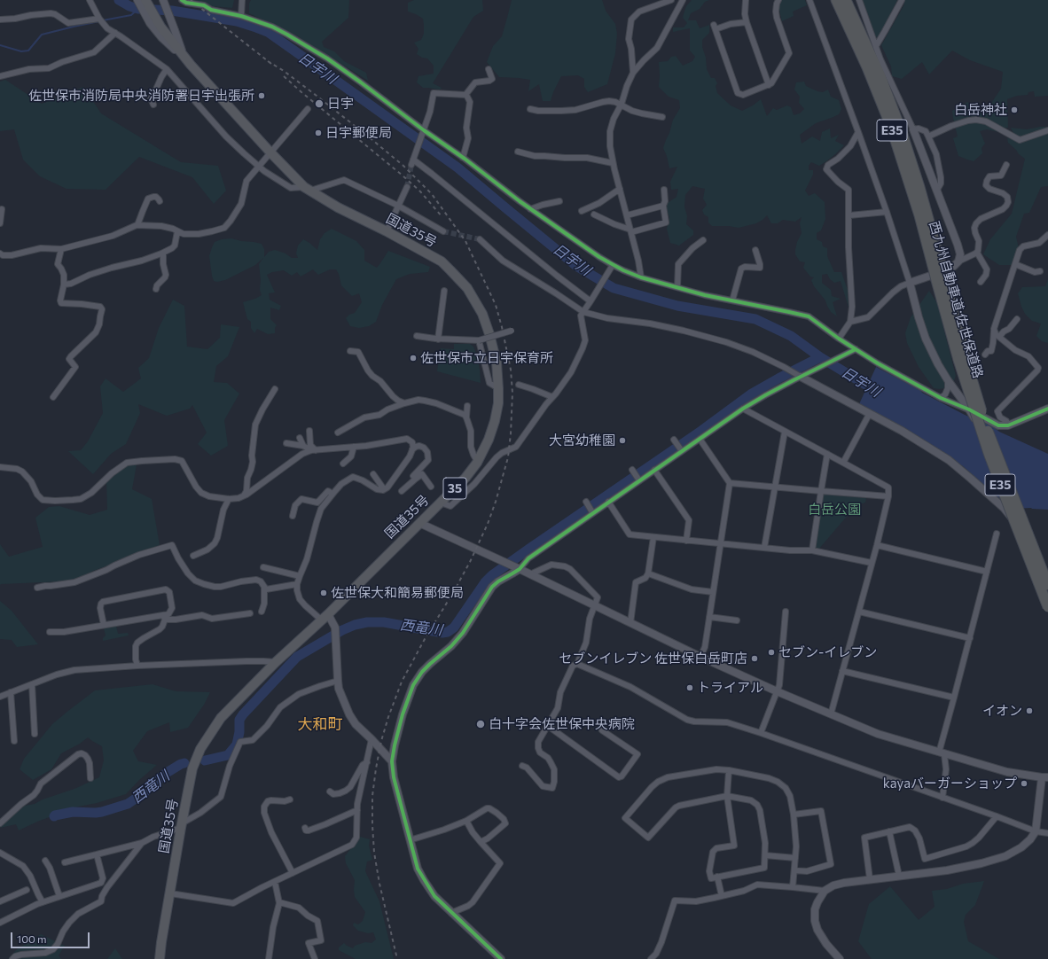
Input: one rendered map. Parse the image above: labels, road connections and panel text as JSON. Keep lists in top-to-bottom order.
{
  "streets": {
    "highway": [
      "E35",
      "国道35号",
      "西九州自動車道;佐世保道路",
      "35"
    ]
  },
  "crossings": [
    ["国道35号", "35"]
  ],
  "districts": ["大和町"],
  "water": ["日宇川", "西竜川"],
  "parks": ["白岳公園"],
  "places": [
    "佐世保市消防局中央消防署日宇出張所",
    "日宇",
    "白岳神社",
    "日宇郵便局",
    "佐世保市立日宇保育所",
    "大宮幼稚園",
    "佐世保大和簡易郵便局",
    "セブン-イレブン",
    "セブンイレブン 佐世保白岳町店",
    "トライアル",
    "イオン",
    "白十字会佐世保中央病院",
    "kayaバーガーショップ"
  ],
  "scale_bar": "100 m"
}
